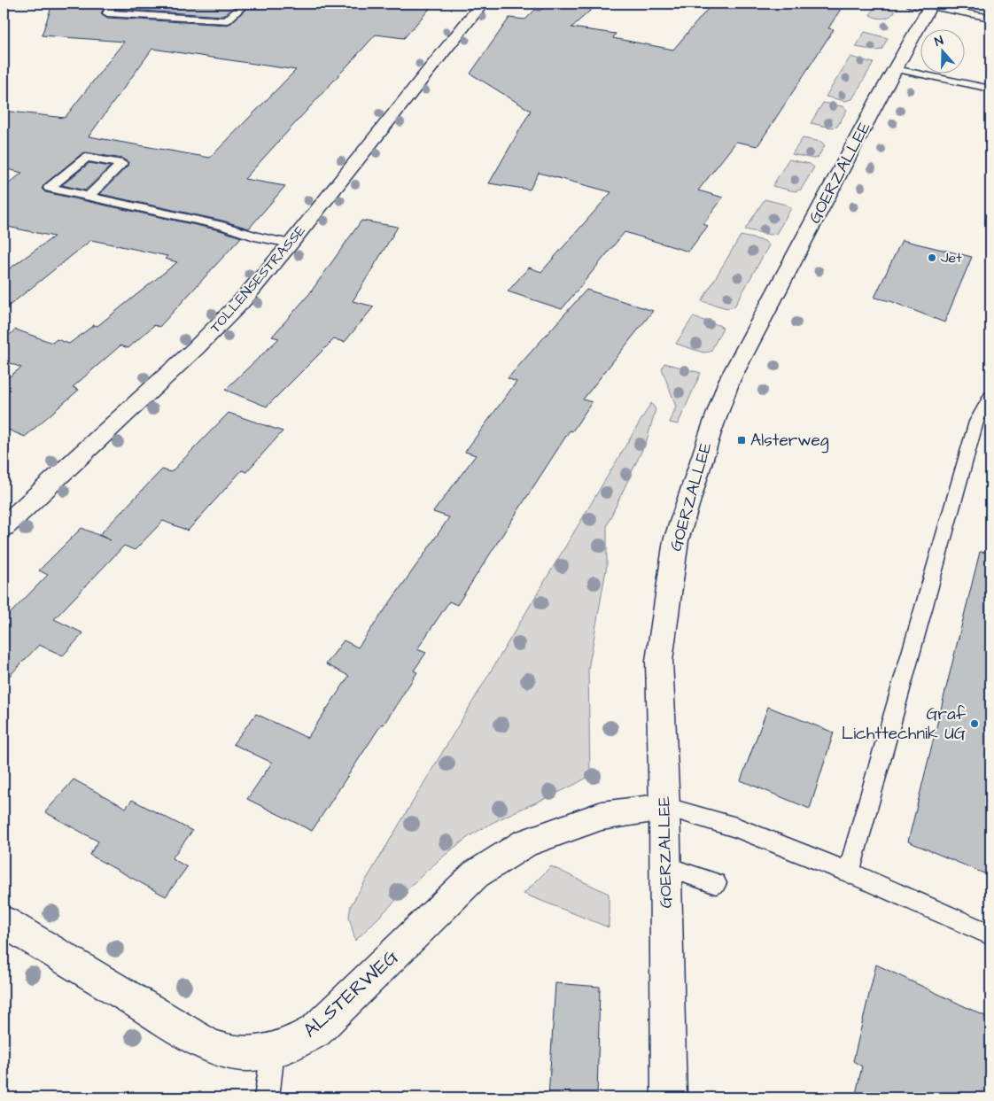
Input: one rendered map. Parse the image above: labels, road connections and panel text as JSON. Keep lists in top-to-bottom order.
{
  "streets": {
    "street": ["GOERZALLEE", "TOLLENSESTRASSE", "ALSTERWEG"]
  },
  "crossings": [
    ["GOERZALLEE", "ALSTERWEG"]
  ],
  "places": {
    "other": ["Jet", "Graf Lichttechnik UG"],
    "transit": ["Alsterweg"]
  },
  "north": "top"
}
